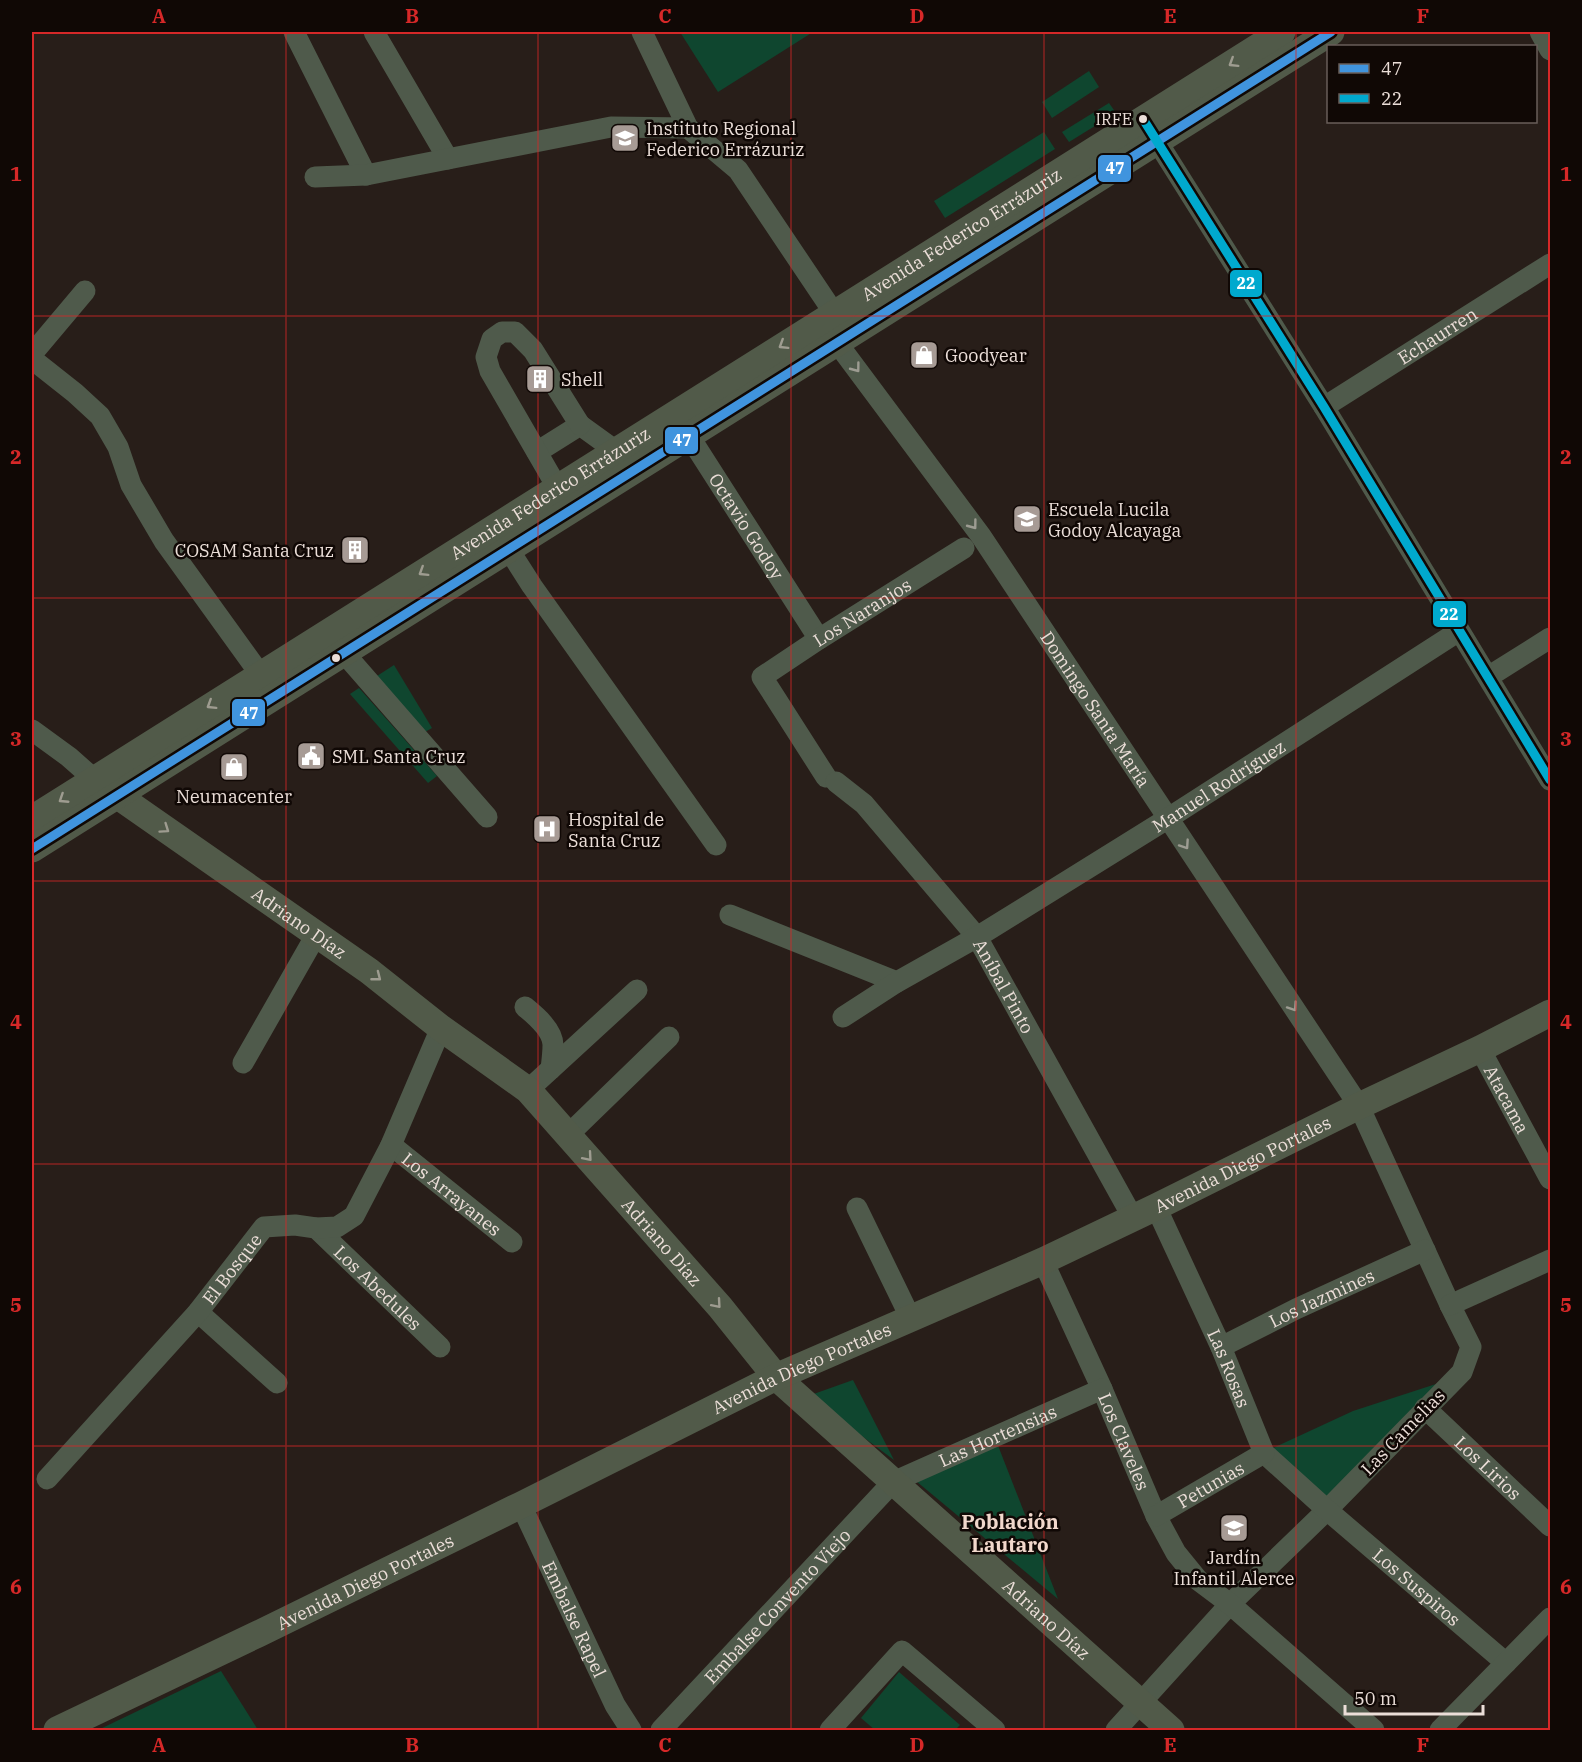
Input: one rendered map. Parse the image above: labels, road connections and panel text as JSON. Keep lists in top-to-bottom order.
{
  "streets": {
    "main road": ["Avenida Federico Errázuriz", "Adriano Díaz", "Avenida Diego Portales"],
    "street": [
      "Echaurren",
      "Octavio Godoy",
      "Los Naranjos",
      "Domingo Santa María",
      "Manuel Rodríguez",
      "Aníbal Pinto",
      "Atacama",
      "Los Arrayanes",
      "El Bosque",
      "Los Abedules",
      "Los Jazmines",
      "Las Rosas",
      "Las Camelias",
      "Las Hortensias",
      "Los Claveles",
      "Los Lirios",
      "Petunias",
      "Los Suspiros",
      "Embalse Convento Viejo",
      "Embalse Rapel"
    ]
  },
  "crossings": [
    ["Avenida Federico Errázuriz", "Octavio Godoy"],
    ["Avenida Federico Errázuriz", "Domingo Santa María"],
    ["Avenida Federico Errázuriz", "Adriano Díaz"],
    ["Octavio Godoy", "Los Naranjos"],
    ["Los Naranjos", "Aníbal Pinto"],
    ["Domingo Santa María", "Manuel Rodríguez"],
    ["Domingo Santa María", "Avenida Diego Portales"],
    ["Domingo Santa María", "Las Camelias"],
    ["Manuel Rodríguez", "Aníbal Pinto"],
    ["Adriano Díaz", "Avenida Diego Portales"],
    ["Adriano Díaz", "El Bosque"],
    ["Adriano Díaz", "Las Camelias"],
    ["Adriano Díaz", "Las Hortensias"],
    ["Adriano Díaz", "Embalse Convento Viejo"],
    ["Aníbal Pinto", "Avenida Diego Portales"],
    ["Aníbal Pinto", "Las Rosas"],
    ["Atacama", "Avenida Diego Portales"],
    ["Avenida Diego Portales", "Las Rosas"],
    ["Avenida Diego Portales", "Las Camelias"],
    ["Avenida Diego Portales", "Los Claveles"],
    ["Avenida Diego Portales", "Embalse Rapel"],
    ["Los Arrayanes", "El Bosque"],
    ["El Bosque", "Los Abedules"],
    ["Los Jazmines", "Las Rosas"],
    ["Los Jazmines", "Las Camelias"],
    ["Las Rosas", "Las Camelias"],
    ["Las Rosas", "Petunias"],
    ["Las Rosas", "Los Suspiros"],
    ["Las Camelias", "Los Claveles"],
    ["Las Camelias", "Los Lirios"],
    ["Las Camelias", "Los Suspiros"],
    ["Las Hortensias", "Los Claveles"],
    ["Las Hortensias", "Embalse Convento Viejo"],
    ["Los Claveles", "Petunias"]
  ],
  "one_way": ["Domingo Santa María", "Adriano Díaz"],
  "districts": ["Población Lautaro"],
  "places": {
    "other": ["IRFE"],
    "school or university": ["Instituto Regional Federico Errázuriz", "Escuela Lucila Godoy Alcayaga", "Jardín Infantil Alerce"],
    "shop": ["Goodyear", "Neumacenter"],
    "building": ["Shell", "COSAM Santa Cruz"],
    "public building": ["SML Santa Cruz"],
    "hospital": ["Hospital de Santa Cruz"]
  },
  "lines": ["transit line 47", "transit line 22"],
  "legend": ["47", "22"],
  "scale_bar": "50 m",
  "grid": {
    "columns": [
      "A",
      "B",
      "C",
      "D",
      "E",
      "F"
    ],
    "rows": [
      "1",
      "2",
      "3",
      "4",
      "5",
      "6"
    ]
  }
}
